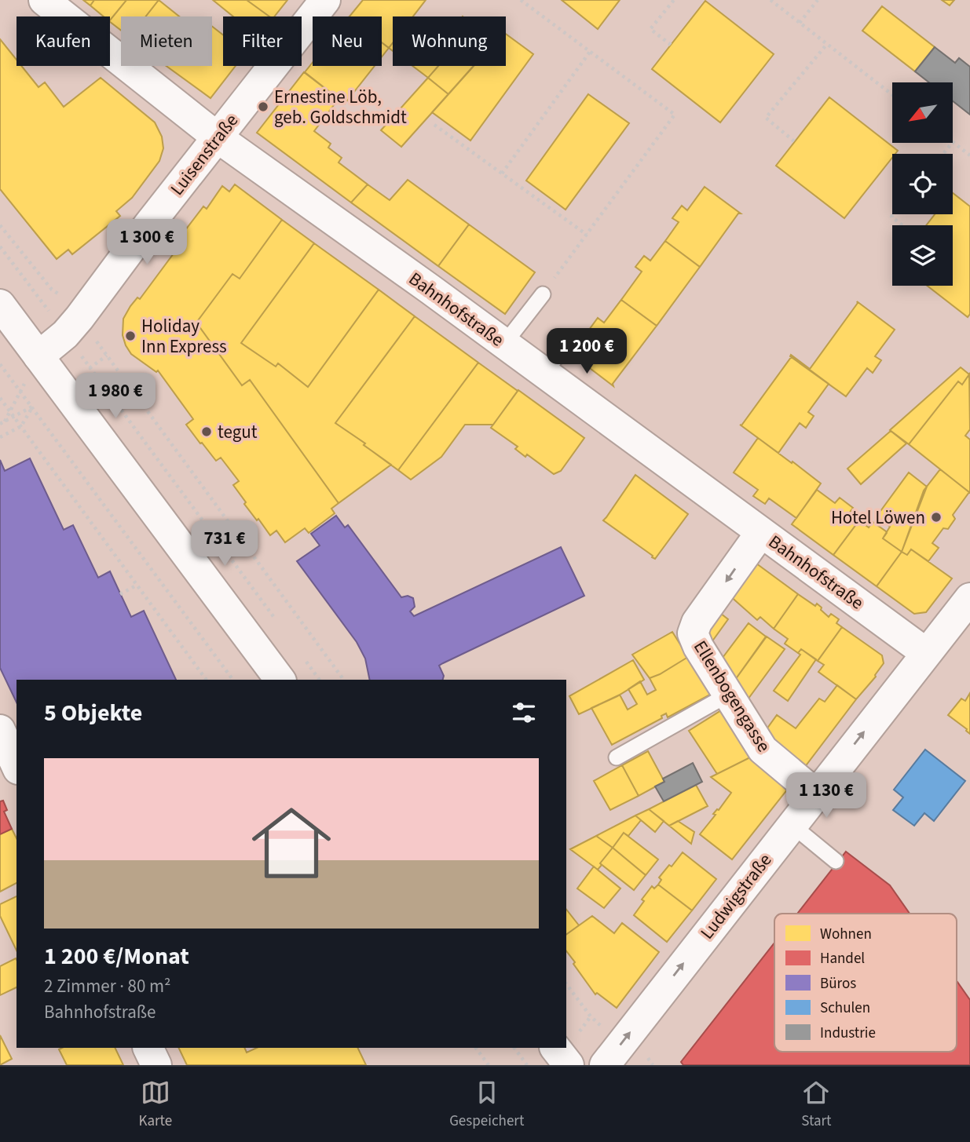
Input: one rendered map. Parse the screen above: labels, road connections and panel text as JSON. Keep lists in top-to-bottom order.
{
  "streets": {
    "street": [
      "Luisenstraße",
      "Bahnhofstraße",
      "Ellenbogengasse",
      "Ludwigstraße"
    ]
  },
  "crossings": [
    ["Luisenstraße", "Bahnhofstraße"],
    ["Bahnhofstraße", "Ellenbogengasse"],
    ["Bahnhofstraße", "Ludwigstraße"],
    ["Ellenbogengasse", "Ludwigstraße"]
  ],
  "one_way": ["Ellenbogengasse", "Ludwigstraße"],
  "places": [
    "Ernestine Löb, geb. Goldschmidt",
    "Holiday Inn Express",
    "tegut",
    "Hotel Löwen"
  ],
  "legend": [
    "Wohnen",
    "Handel",
    "Büros",
    "Schulen",
    "Industrie"
  ],
  "north": "bottom left",
  "page": {
    "chip": [
      "Kaufen",
      "Mieten",
      "Filter",
      "Neu",
      "Wohnung"
    ],
    "price": [
      "1 300 €",
      "1 200 €",
      "1 980 €",
      "731 €",
      "1 130 €"
    ],
    "heading": "5 Objekte",
    "list": [
      {
        "name": "1 200 €/Monat",
        "note": "2 Zimmer · 80 m² · Bahnhofstraße"
      }
    ],
    "tabs": ["Karte", "Gespeichert", "Start"]
  }
}
